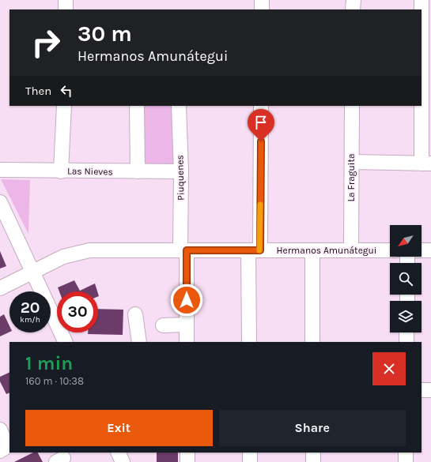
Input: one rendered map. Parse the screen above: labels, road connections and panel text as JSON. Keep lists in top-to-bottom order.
{
  "streets": {
    "street": [
      "Las Nieves",
      "Piuquenes",
      "La Fraguita",
      "Hermanos Amunátegui"
    ]
  },
  "crossings": [
    ["Las Nieves", "Piuquenes"],
    ["Piuquenes", "Hermanos Amunátegui"],
    ["La Fraguita", "Hermanos Amunátegui"]
  ],
  "north": "bottom left",
  "page": {
    "turn": ["30 m", "Hermanos Amunátegui"],
    "then": "Then",
    "speed": "20 km/h",
    "limit": "30",
    "heading": ["1 min", "160 m · 10:38"],
    "buttons": ["Exit", "Share"]
  }
}
